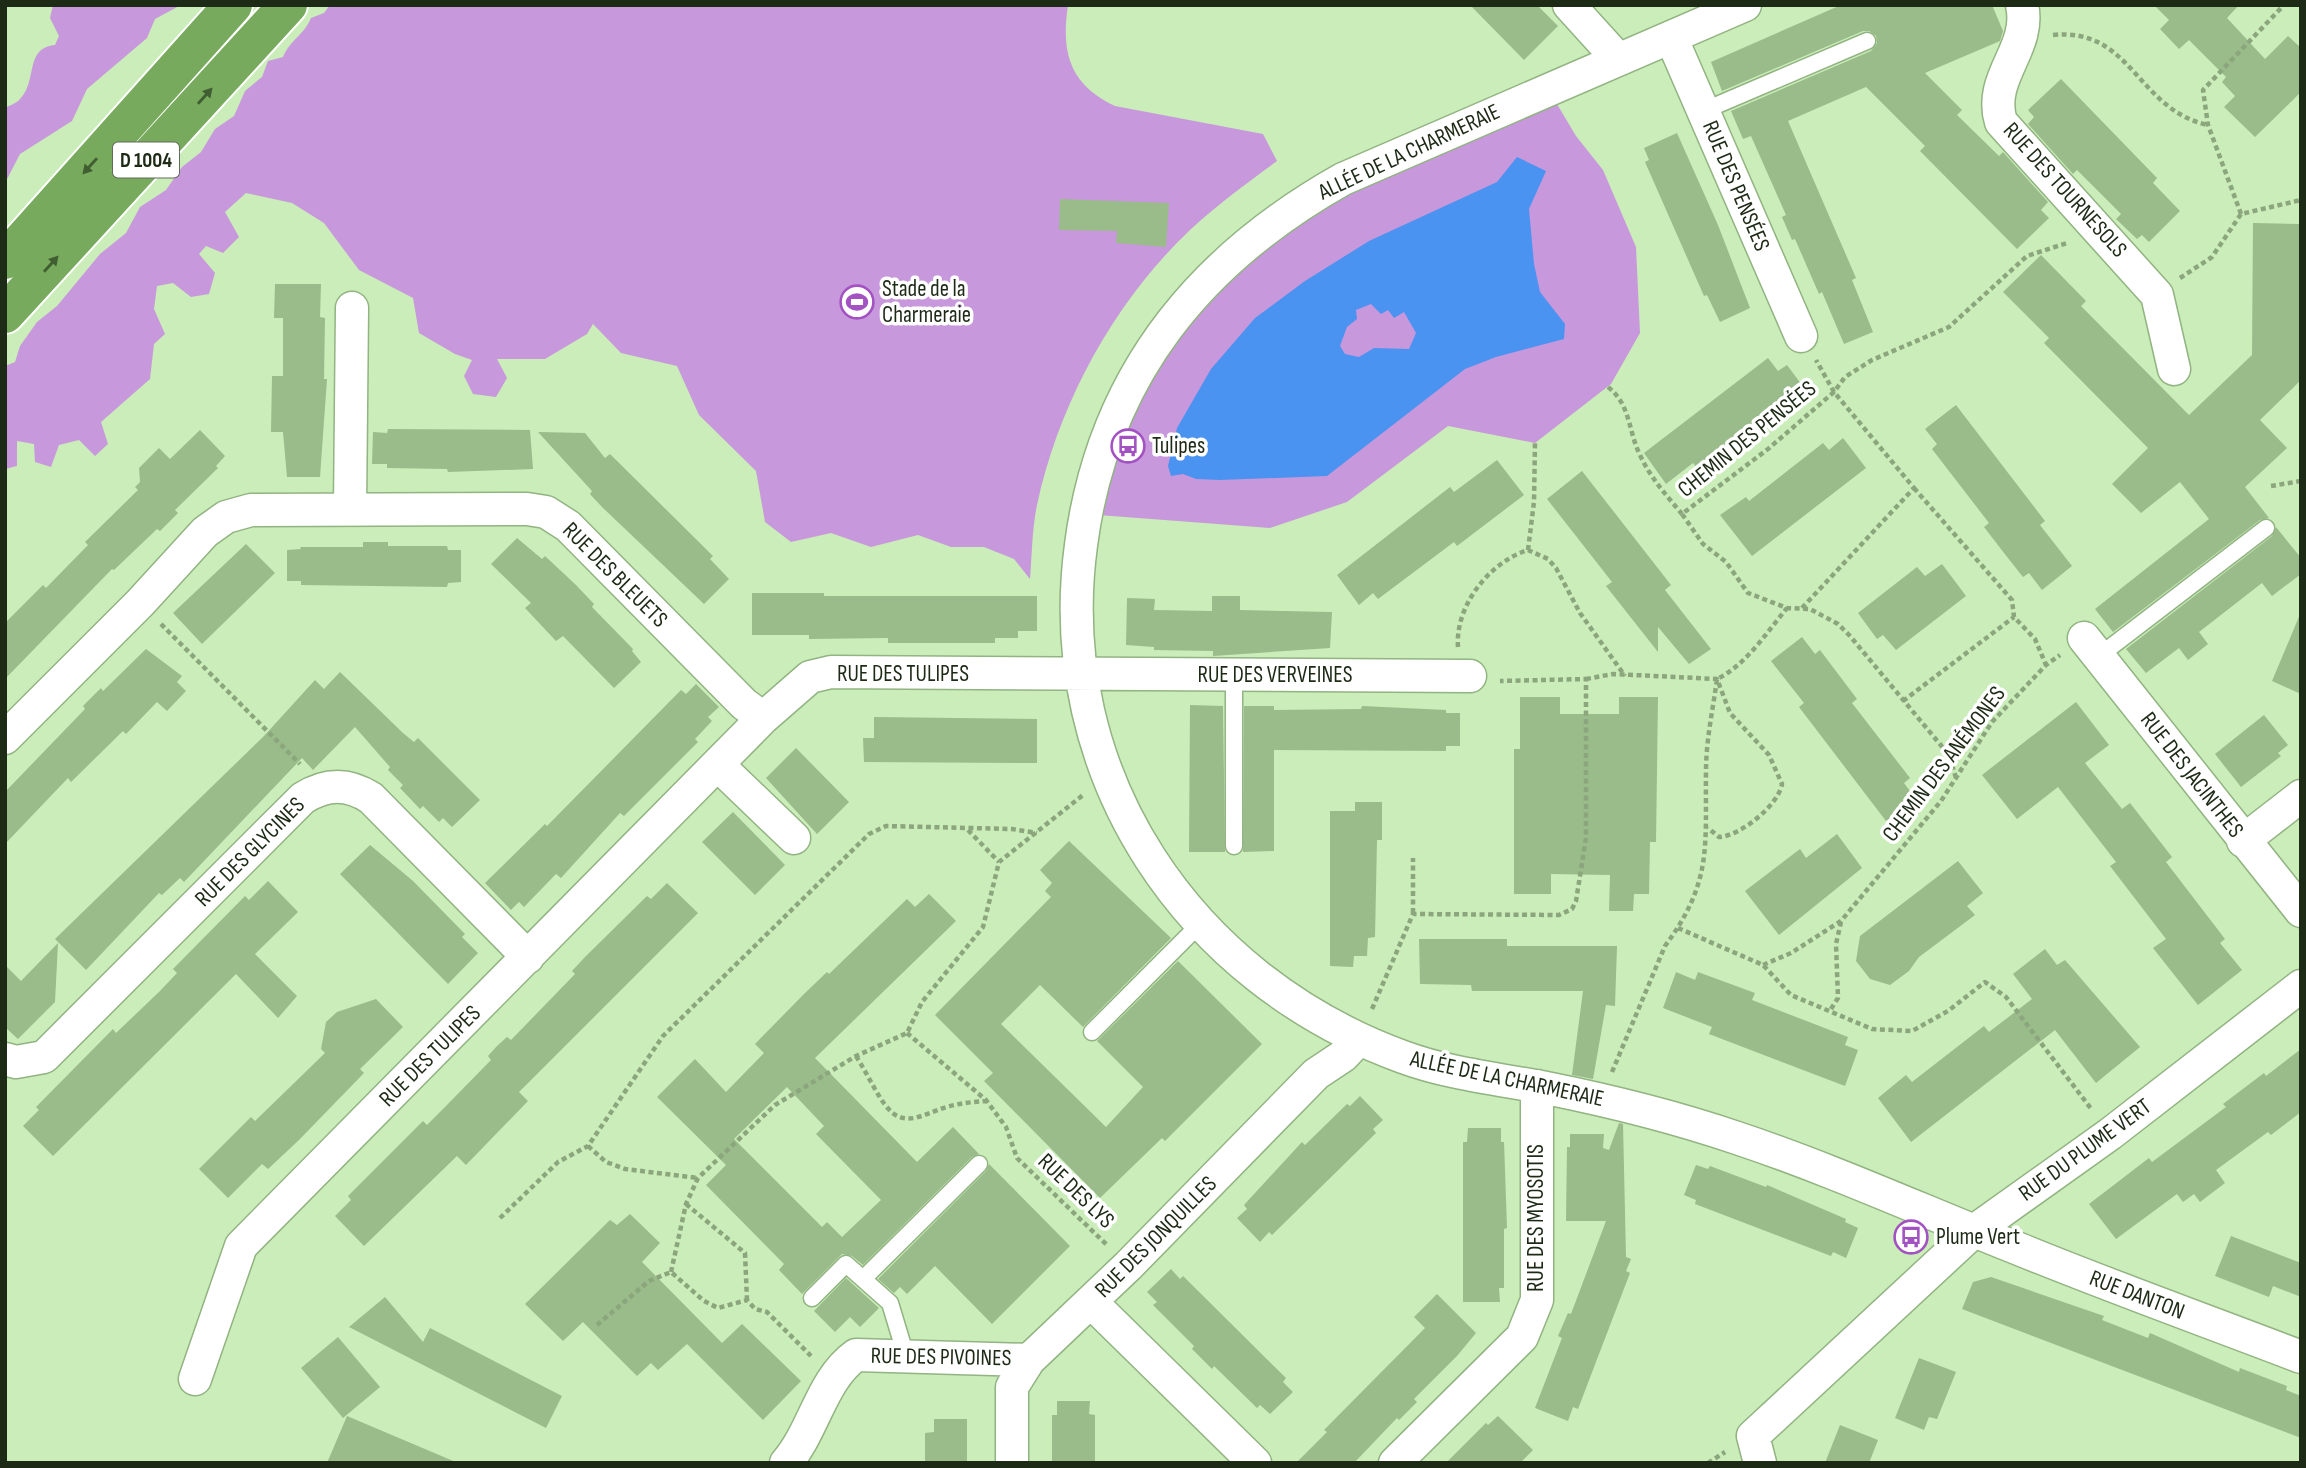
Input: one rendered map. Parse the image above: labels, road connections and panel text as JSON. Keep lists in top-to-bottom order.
{
  "streets": {
    "highway": ["D 1004"],
    "street": [
      "ALLÉE DE LA CHARMERAIE",
      "RUE DES PENSÉES",
      "RUE DES TOURNESOLS",
      "RUE DES BLEUETS",
      "RUE DES TULIPES",
      "RUE DES VERVEINES",
      "RUE DES JACINTHES",
      "RUE DES GLYCINES",
      "RUE DU PLUME VERT",
      "RUE DES MYOSOTIS",
      "RUE DES JONQUILLES",
      "RUE DANTON",
      "RUE DES PIVOINES"
    ],
    "path": ["CHEMIN DES PENSÉES", "CHEMIN DES ANÉMONES", "RUE DES LYS"]
  },
  "crossings": [
    ["ALLÉE DE LA CHARMERAIE", "RUE DES PENSÉES"],
    ["ALLÉE DE LA CHARMERAIE", "RUE DES TULIPES"],
    ["ALLÉE DE LA CHARMERAIE", "RUE DES VERVEINES"],
    ["ALLÉE DE LA CHARMERAIE", "RUE DU PLUME VERT"],
    ["ALLÉE DE LA CHARMERAIE", "RUE DES MYOSOTIS"],
    ["ALLÉE DE LA CHARMERAIE", "RUE DES JONQUILLES"],
    ["ALLÉE DE LA CHARMERAIE", "RUE DANTON"],
    ["RUE DES TOURNESOLS", "CHEMIN DES PENSÉES"],
    ["CHEMIN DES PENSÉES", "CHEMIN DES ANÉMONES"],
    ["RUE DES BLEUETS", "RUE DES TULIPES"],
    ["RUE DES TULIPES", "RUE DES VERVEINES"],
    ["RUE DES TULIPES", "RUE DES GLYCINES"],
    ["CHEMIN DES ANÉMONES", "RUE DES JACINTHES"],
    ["RUE DU PLUME VERT", "RUE DANTON"],
    ["RUE DES LYS", "RUE DES JONQUILLES"],
    ["RUE DES JONQUILLES", "RUE DES PIVOINES"]
  ],
  "places": {
    "sports": ["Stade de la Charmeraie"],
    "bus stop": ["Tulipes", "Plume Vert"]
  }
}
